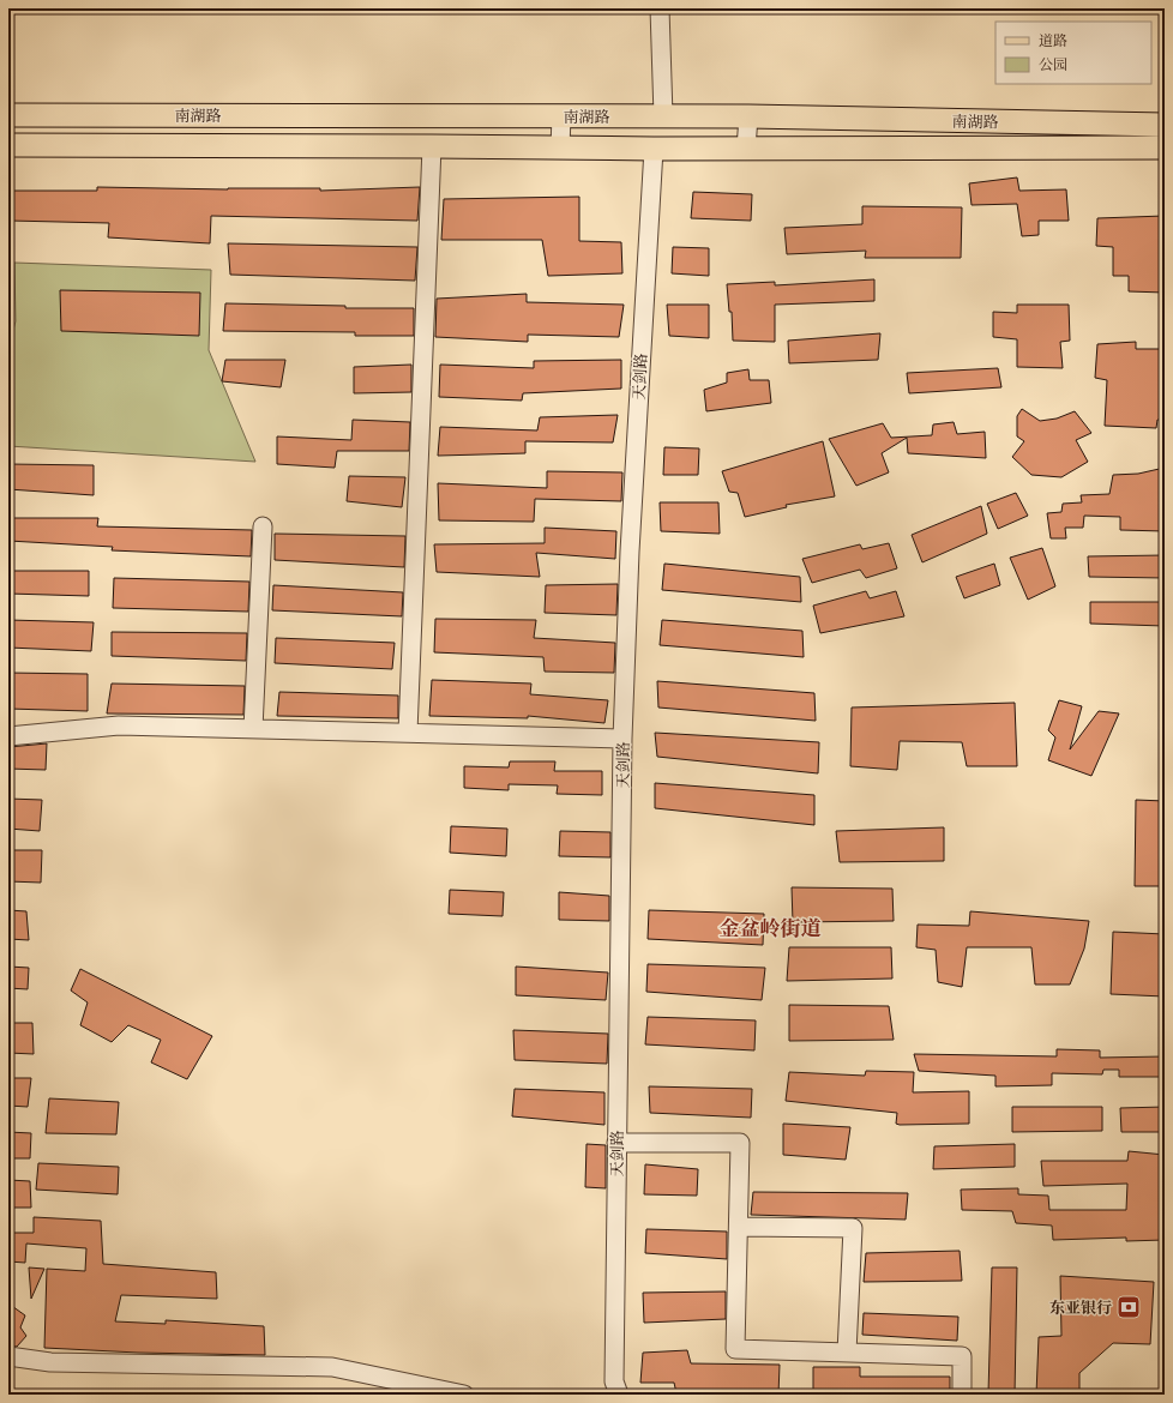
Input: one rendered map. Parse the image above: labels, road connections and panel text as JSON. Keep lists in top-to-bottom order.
{
  "streets": {
    "main road": ["南湖路"],
    "street": ["天剑路"]
  },
  "crossings": [
    ["南湖路", "天剑路"]
  ],
  "districts": ["金盆岭街道"],
  "places": {
    "bank": ["东亚银行"]
  },
  "legend": ["道路", "公园"]
}
